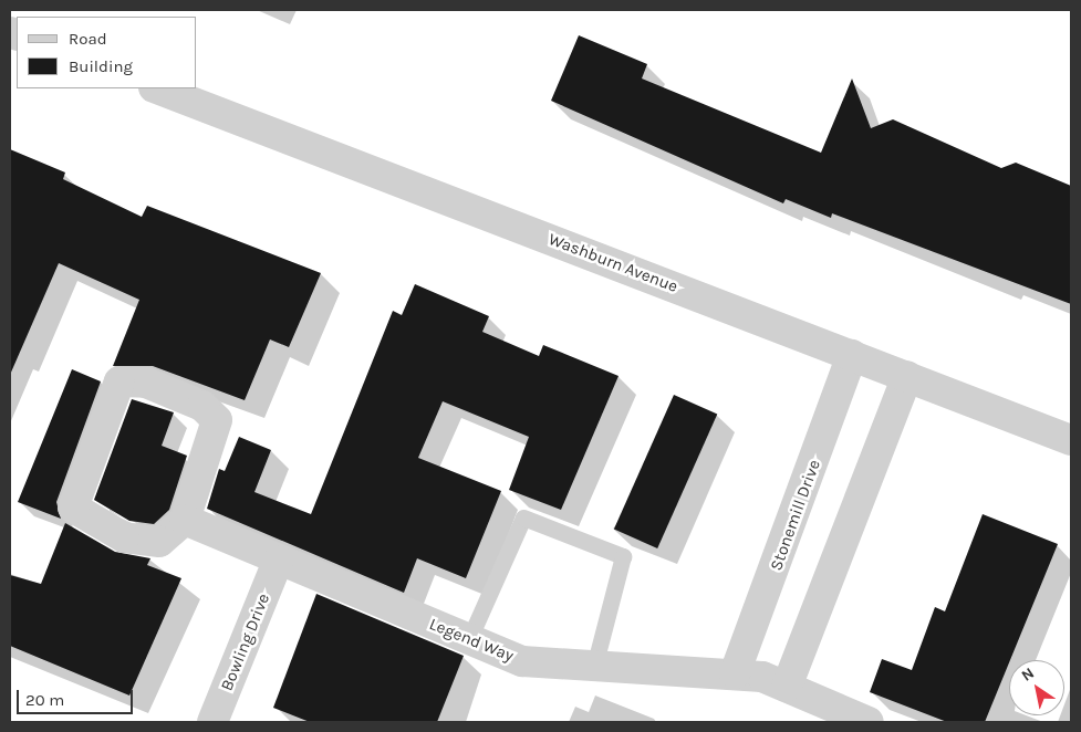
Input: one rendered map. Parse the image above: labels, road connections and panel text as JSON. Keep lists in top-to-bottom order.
{
  "streets": {
    "street": [
      "Washburn Avenue",
      "Stonemill Drive",
      "Legend Way",
      "Bowling Drive"
    ]
  },
  "crossings": [
    ["Washburn Avenue", "Stonemill Drive"],
    ["Stonemill Drive", "Legend Way"],
    ["Legend Way", "Bowling Drive"]
  ],
  "legend": ["Road", "Building"],
  "scale_bar": "20 m",
  "north": "top left"
}
